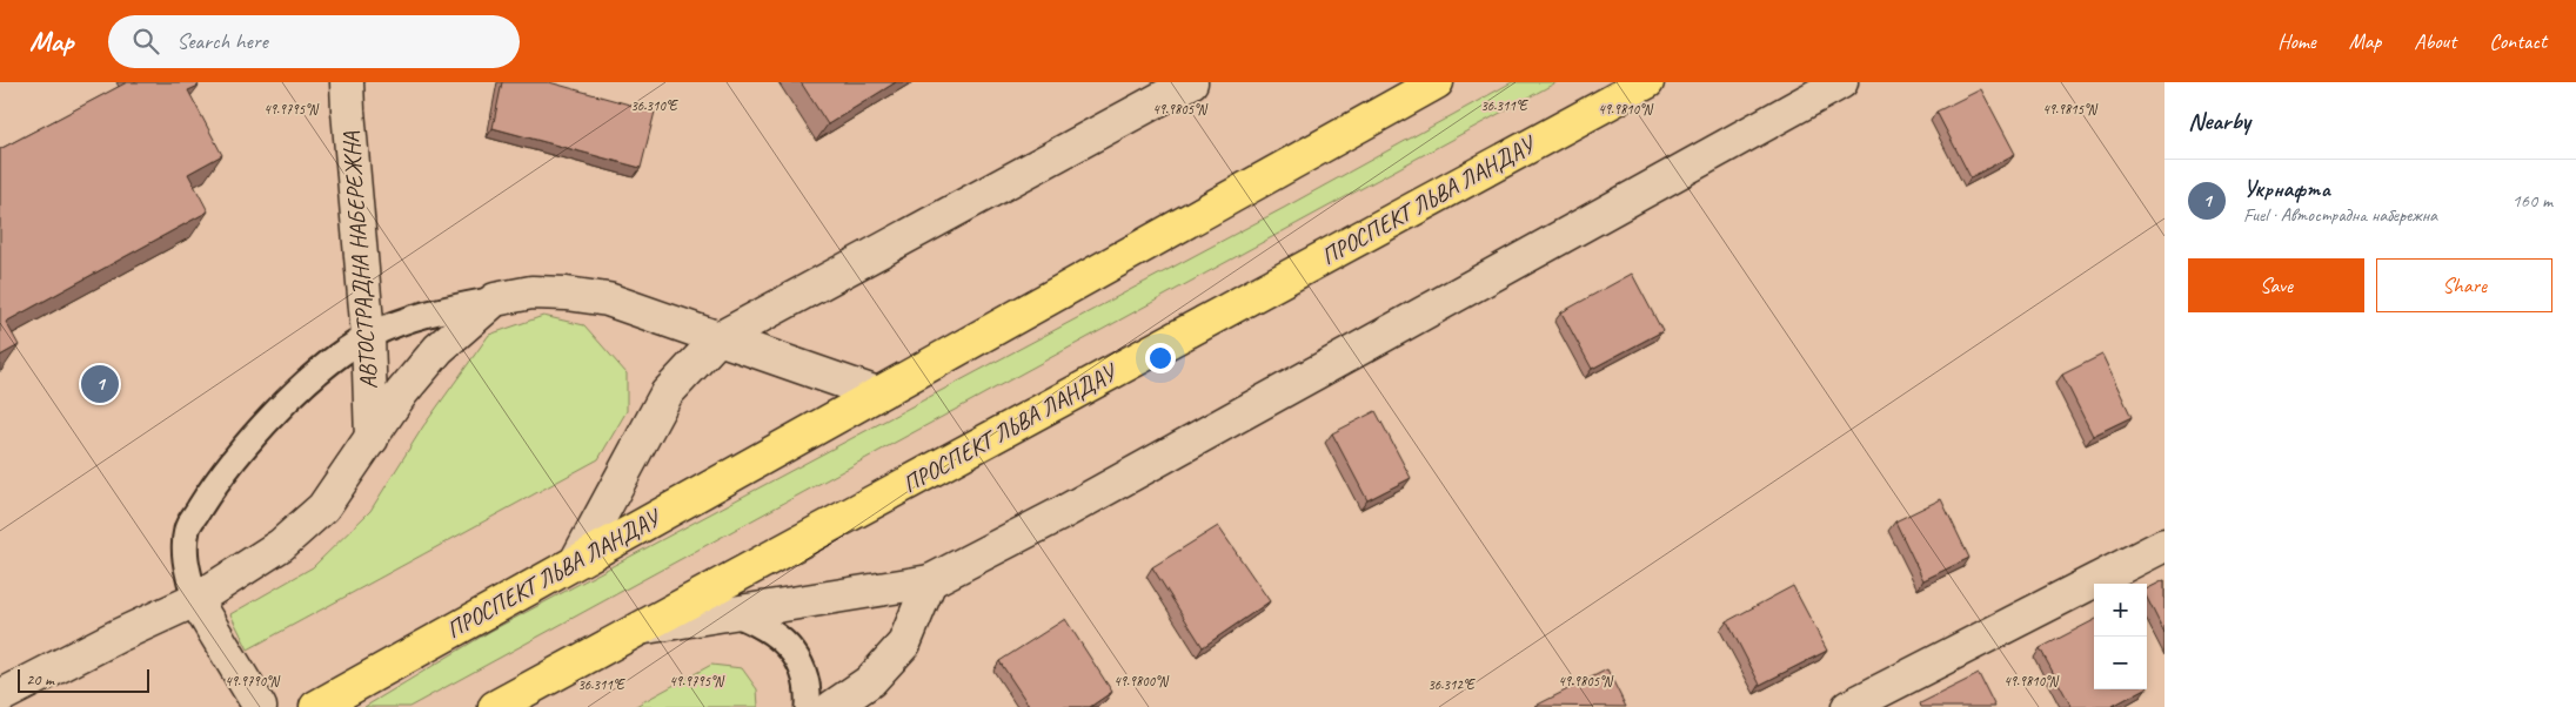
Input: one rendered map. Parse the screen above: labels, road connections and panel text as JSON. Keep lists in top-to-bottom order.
{
  "streets": {
    "main road": ["ПРОСПЕКТ ЛЬВА ЛАНДАУ"],
    "street": ["АВТОСТРАДНА НАБЕРЕЖНА"]
  },
  "scale_bar": "20 m",
  "page": {
    "header": "Map",
    "search": "Search here",
    "nav": [
      "Home",
      "Map",
      "About",
      "Contact"
    ],
    "heading": "Nearby",
    "list": [
      {
        "mark": "1",
        "name": "Укрнафта",
        "note": "Fuel · Автострадна набережна",
        "value": "160 m"
      }
    ],
    "buttons": ["Save", "Share"],
    "pins": "1",
    "map_buttons": ["+", "−"],
    "scale": "20 m"
  },
  "coordinates": [
    "36.310°E",
    "36.311°E",
    "49.9795°N",
    "49.9805°N",
    "49.9810°N",
    "49.9815°N",
    "49.9790°N",
    "49.9800°N",
    "36.312°E"
  ]
}
